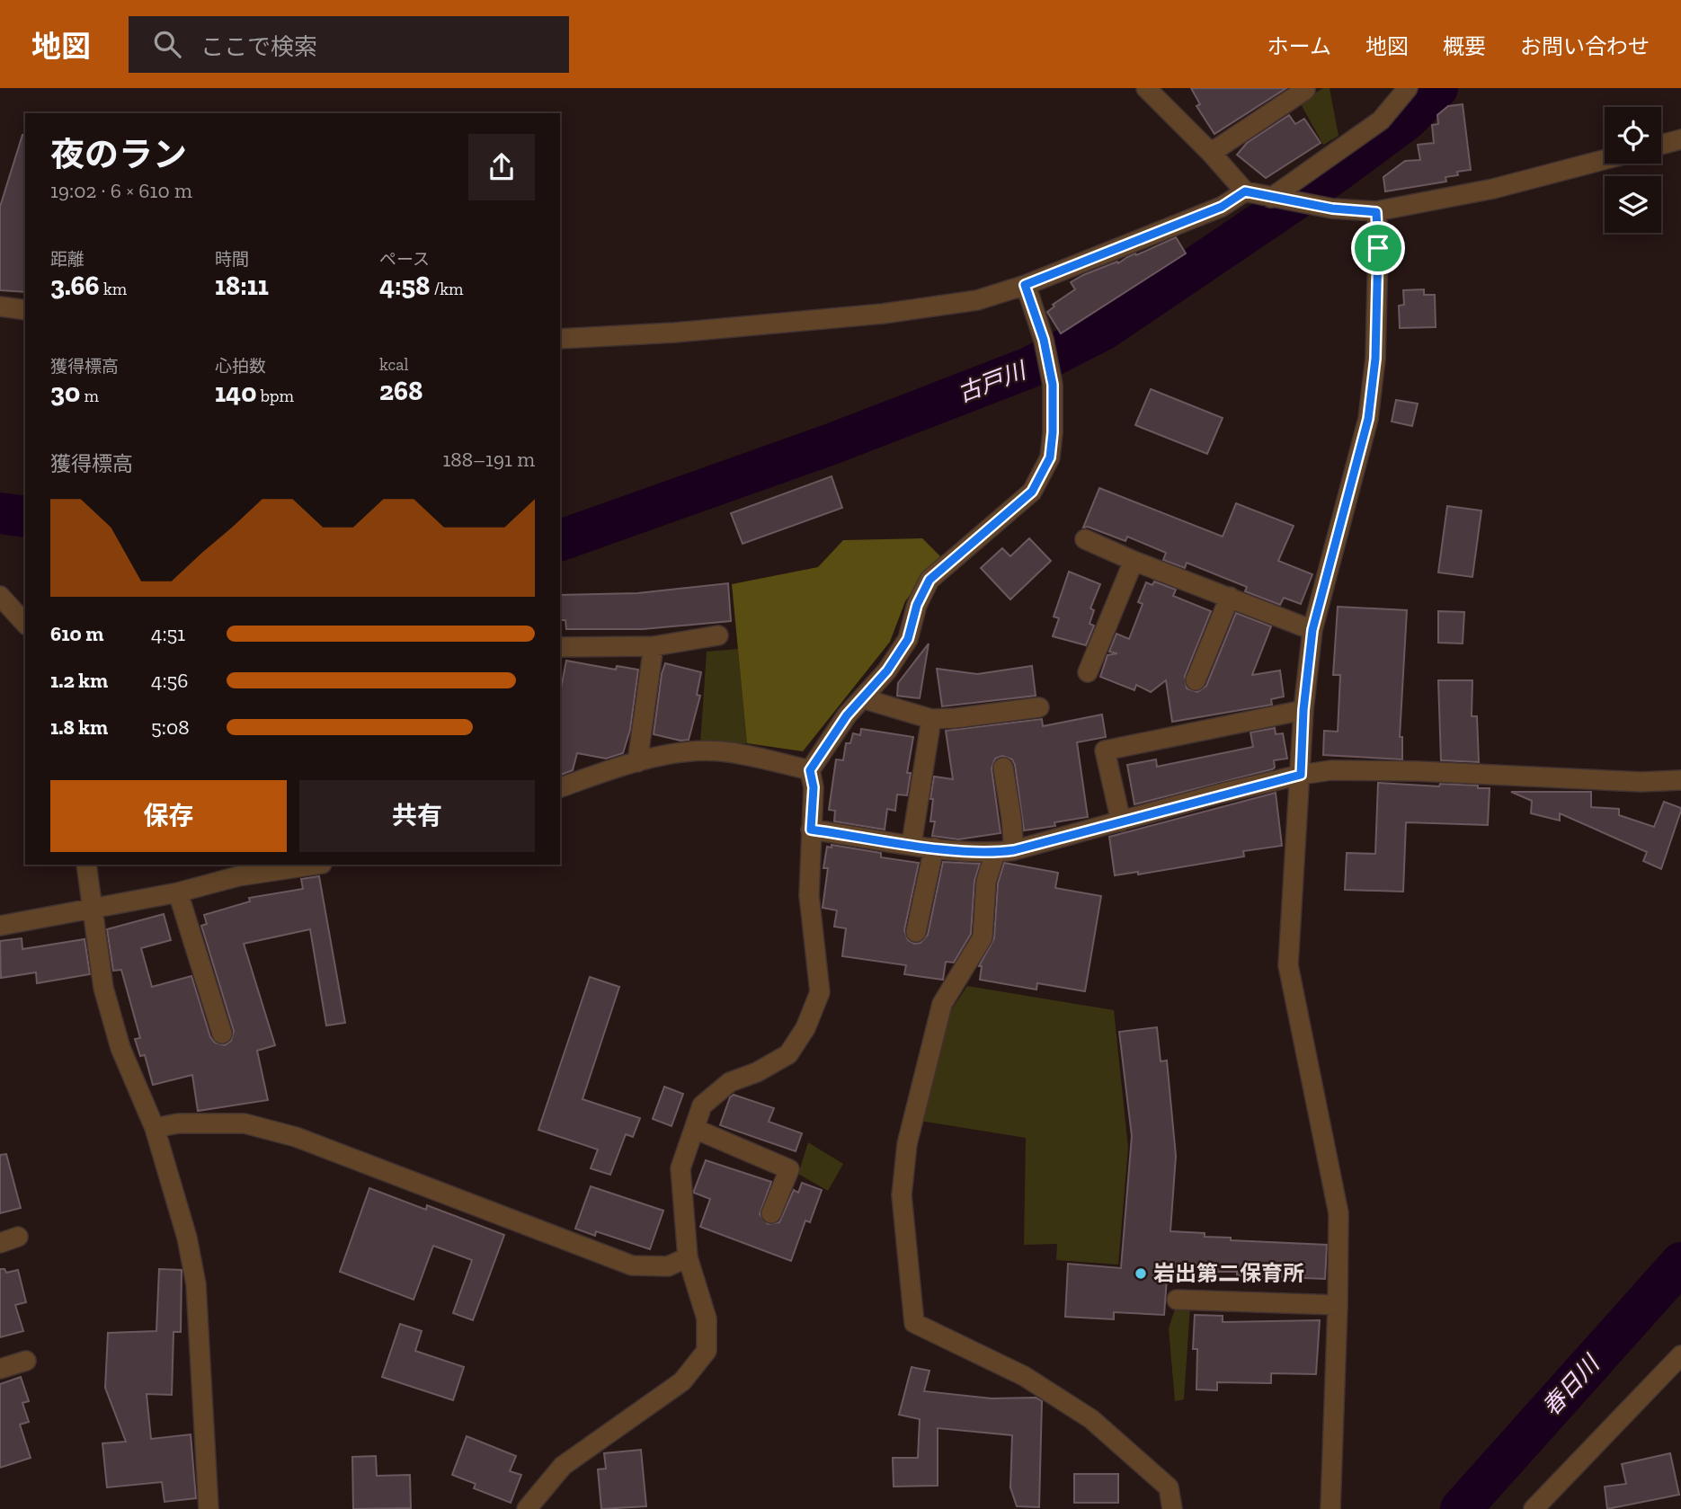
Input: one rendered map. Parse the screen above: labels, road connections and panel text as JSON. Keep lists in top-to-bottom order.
{
  "water": ["古戸川", "春日川"],
  "places": ["岩出第二保育所"],
  "page": {
    "header": "地図",
    "search": "ここで検索",
    "nav": [
      "ホーム",
      "地図",
      "概要",
      "お問い合わせ"
    ],
    "heading": ["夜のラン", "19:02 · 6 × 610 m"],
    "stats": [
      ["距離", "3.66 km"],
      ["時間", "18:11"],
      ["ペース", "4:58 /km"],
      ["獲得標高", "30 m"],
      ["心拍数", "140 bpm"],
      ["kcal", "268"]
    ],
    "chart": ["獲得標高", "188–191 m"],
    "list": [
      {
        "name": "610 m",
        "note": "4:51"
      },
      {
        "name": "1.2 km",
        "note": "4:56"
      },
      {
        "name": "1.8 km",
        "note": "5:08"
      }
    ],
    "buttons": ["保存", "共有"]
  }
}
